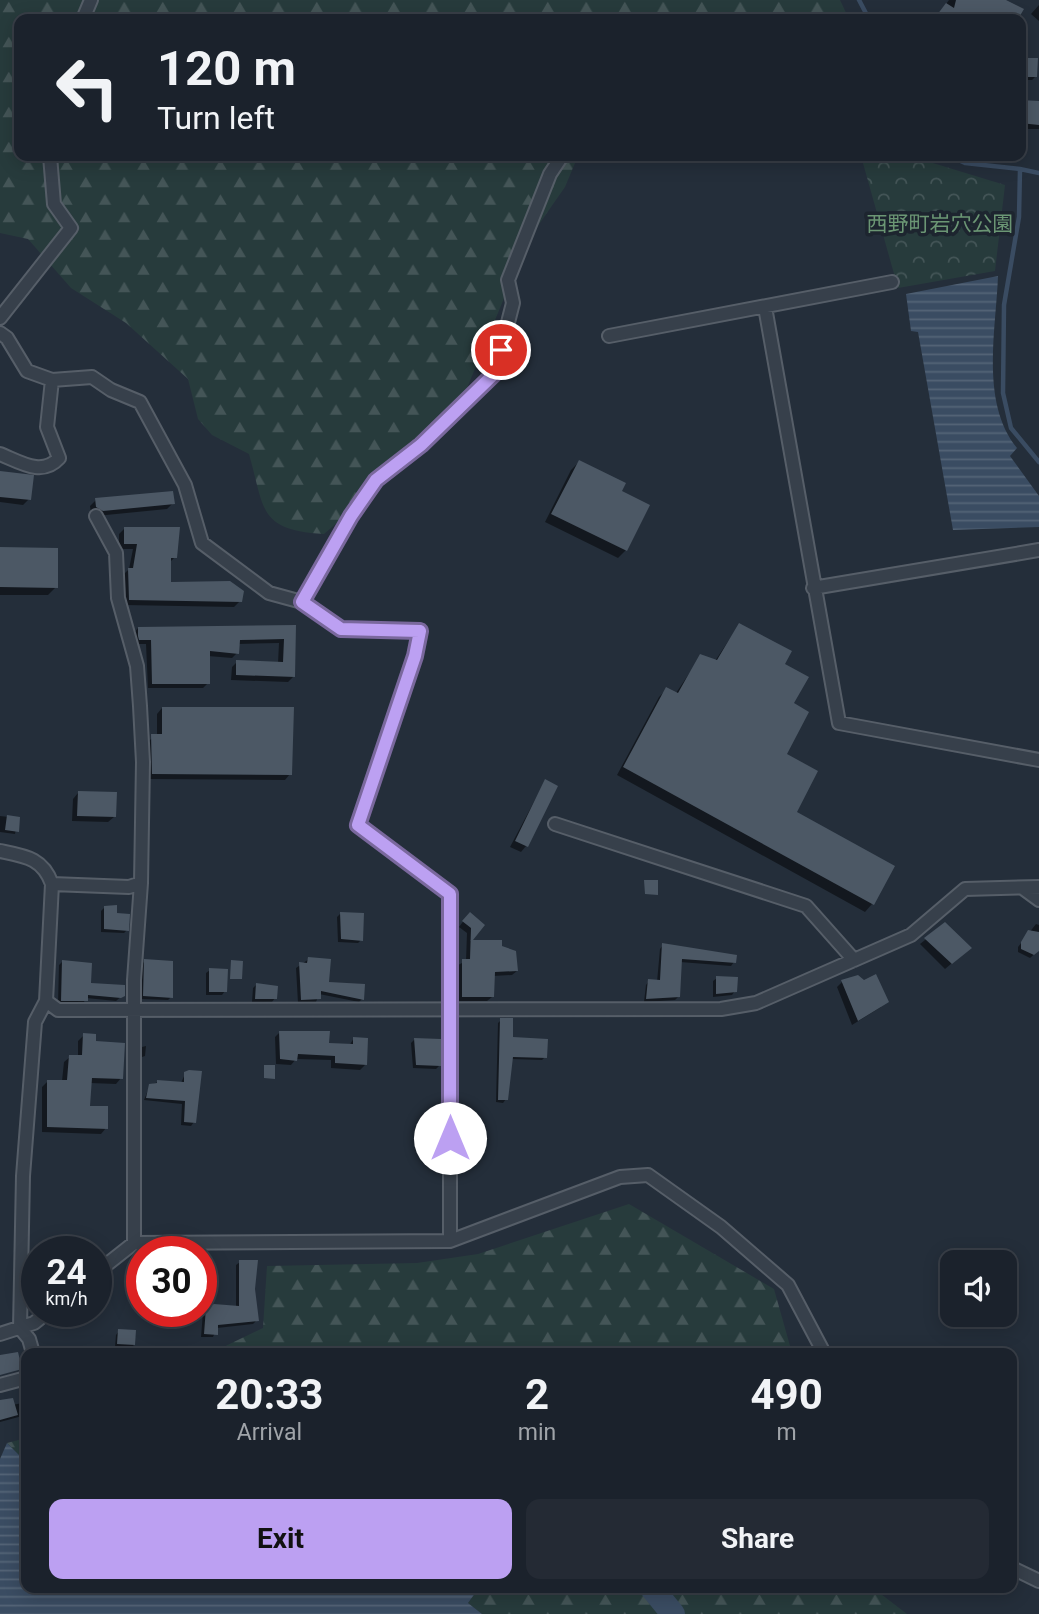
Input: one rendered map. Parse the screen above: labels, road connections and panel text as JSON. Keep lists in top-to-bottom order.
{
  "parks": ["西野町岩穴公園"],
  "page": {
    "turn": ["120 m", "Turn left"],
    "speed": "24 km/h",
    "limit": "30",
    "eta": [
      "20:33",
      "Arrival",
      "2",
      "min",
      "490",
      "m"
    ],
    "buttons": ["Exit", "Share"]
  }
}
